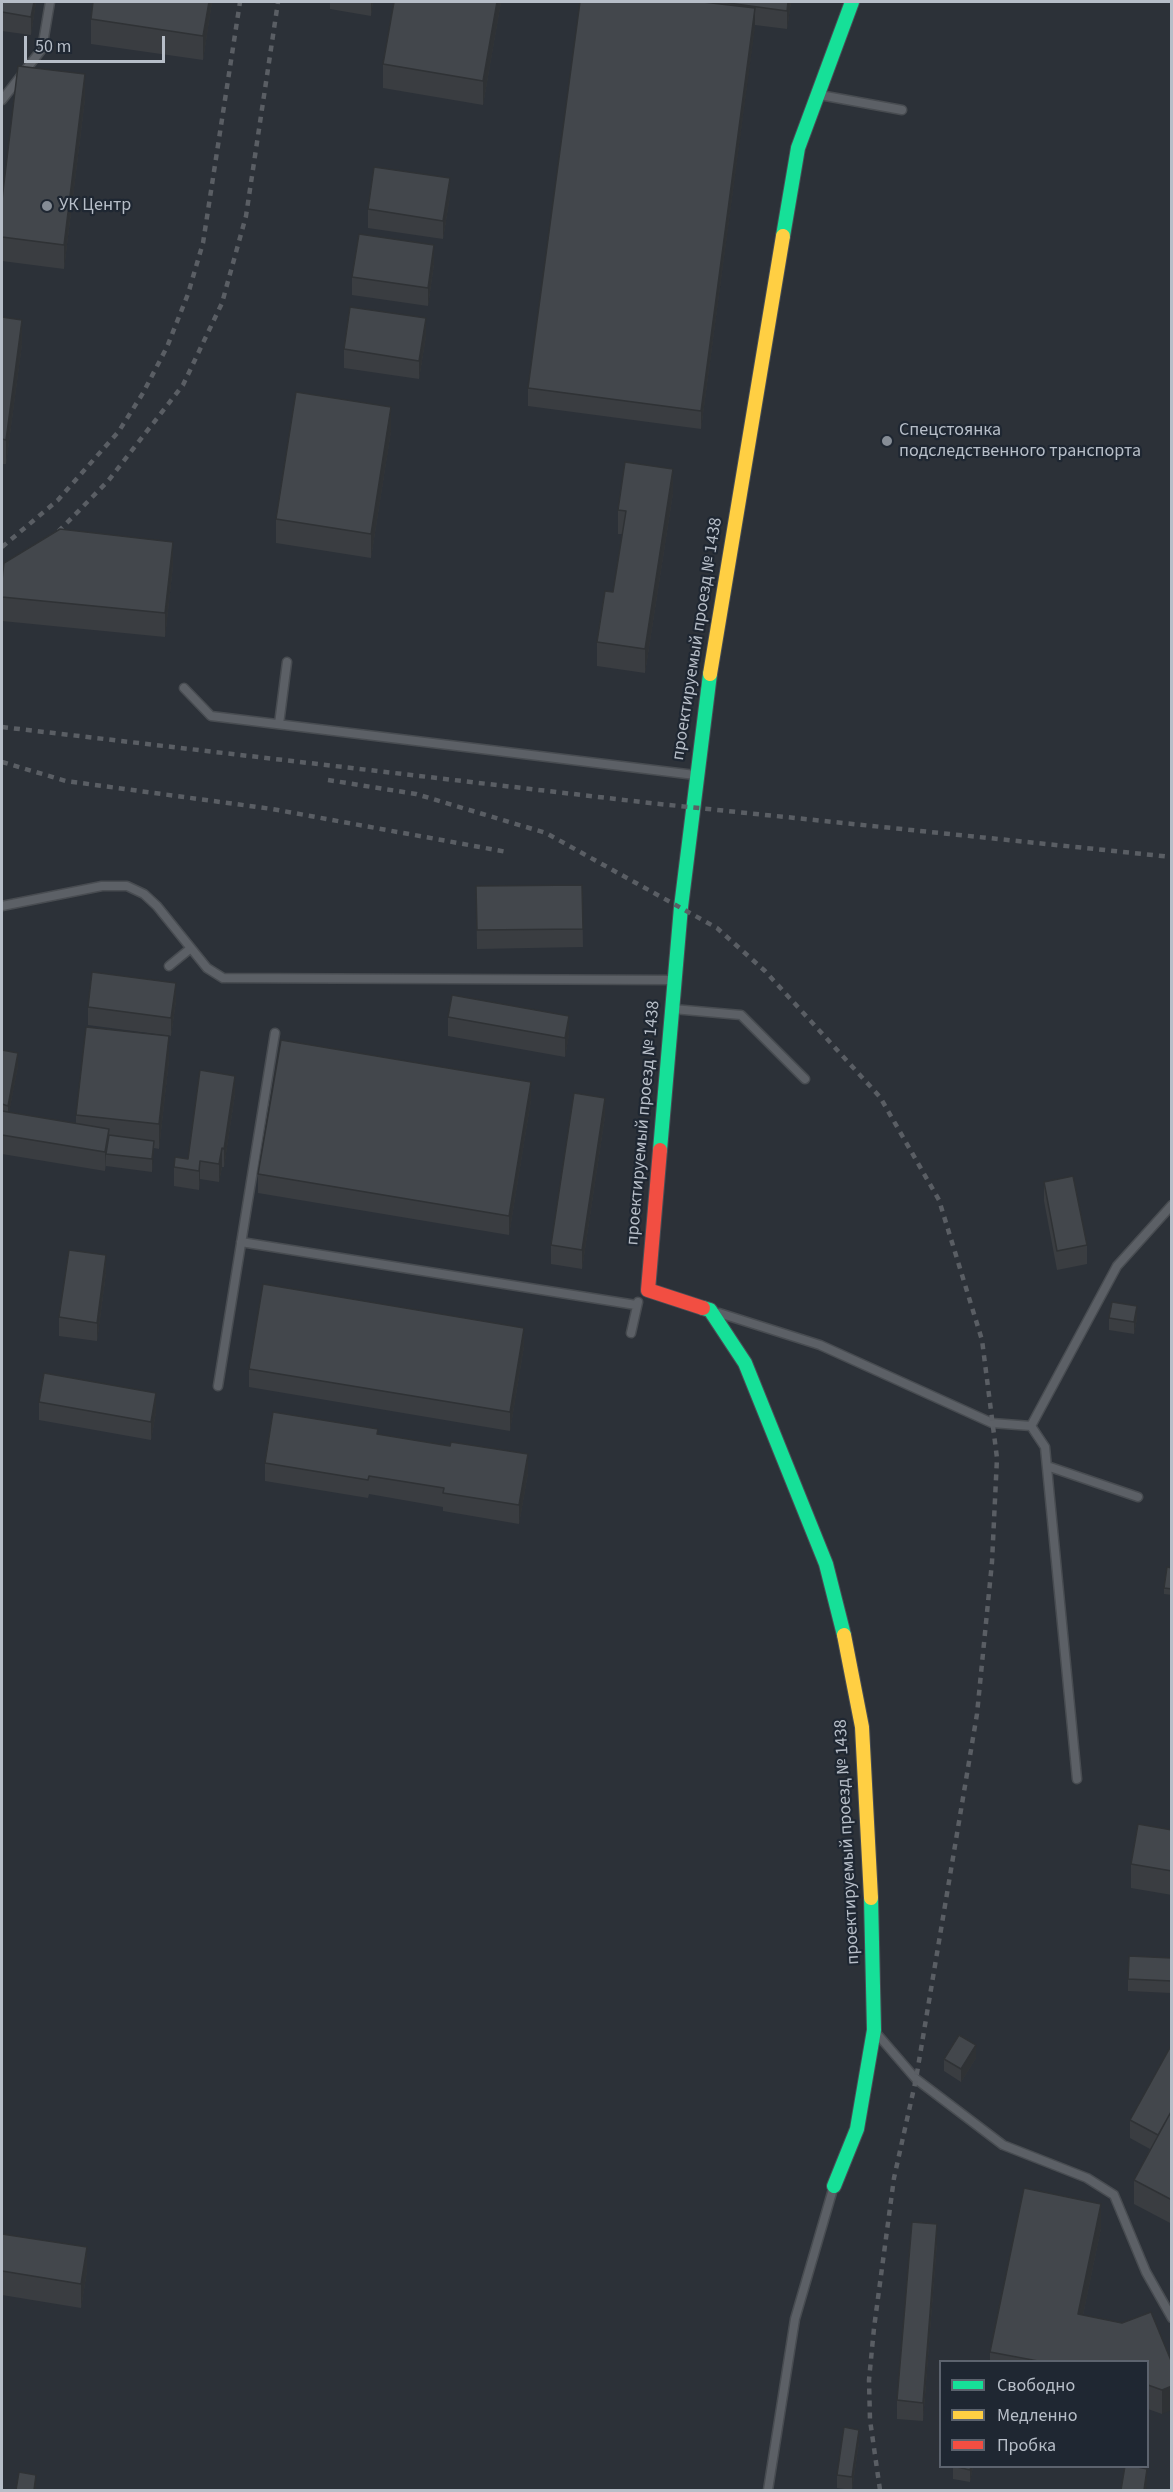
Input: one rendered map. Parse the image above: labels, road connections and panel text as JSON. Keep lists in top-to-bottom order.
{
  "streets": {
    "street": ["проектируемый проезд № 1438"]
  },
  "places": ["УК Центр", "Спецстоянка подследственного транспорта"],
  "legend": ["Свободно", "Медленно", "Пробка"],
  "scale_bar": "50 m"
}
